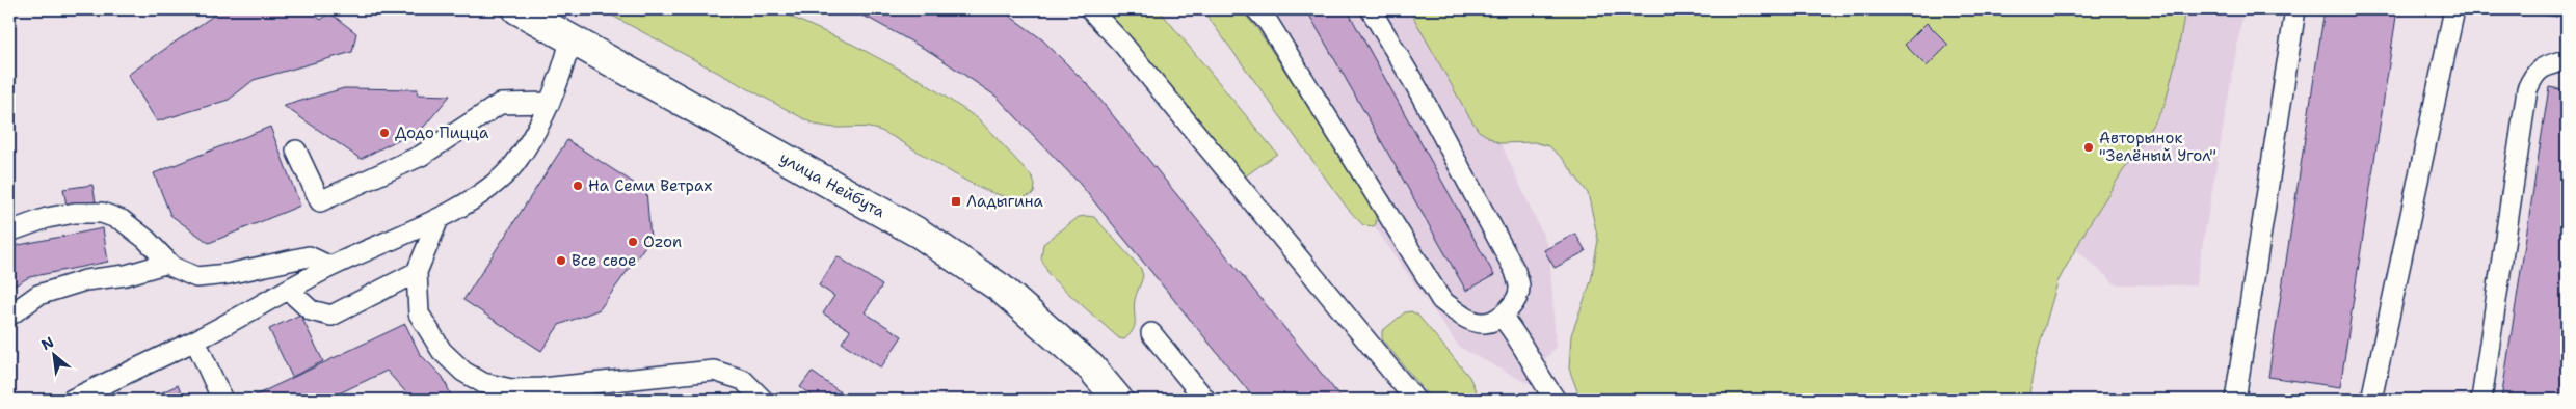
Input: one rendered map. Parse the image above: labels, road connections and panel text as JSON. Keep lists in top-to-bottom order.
{
  "streets": {
    "main road": ["улица Нейбута"]
  },
  "places": {
    "other": [
      "Додо Пицца",
      "Авторынок \"Зелёный Угол\"",
      "На Семи Ветрах",
      "Ozon",
      "Все свое"
    ],
    "transit": ["Ладыгина"]
  },
  "north": "top left"
}
